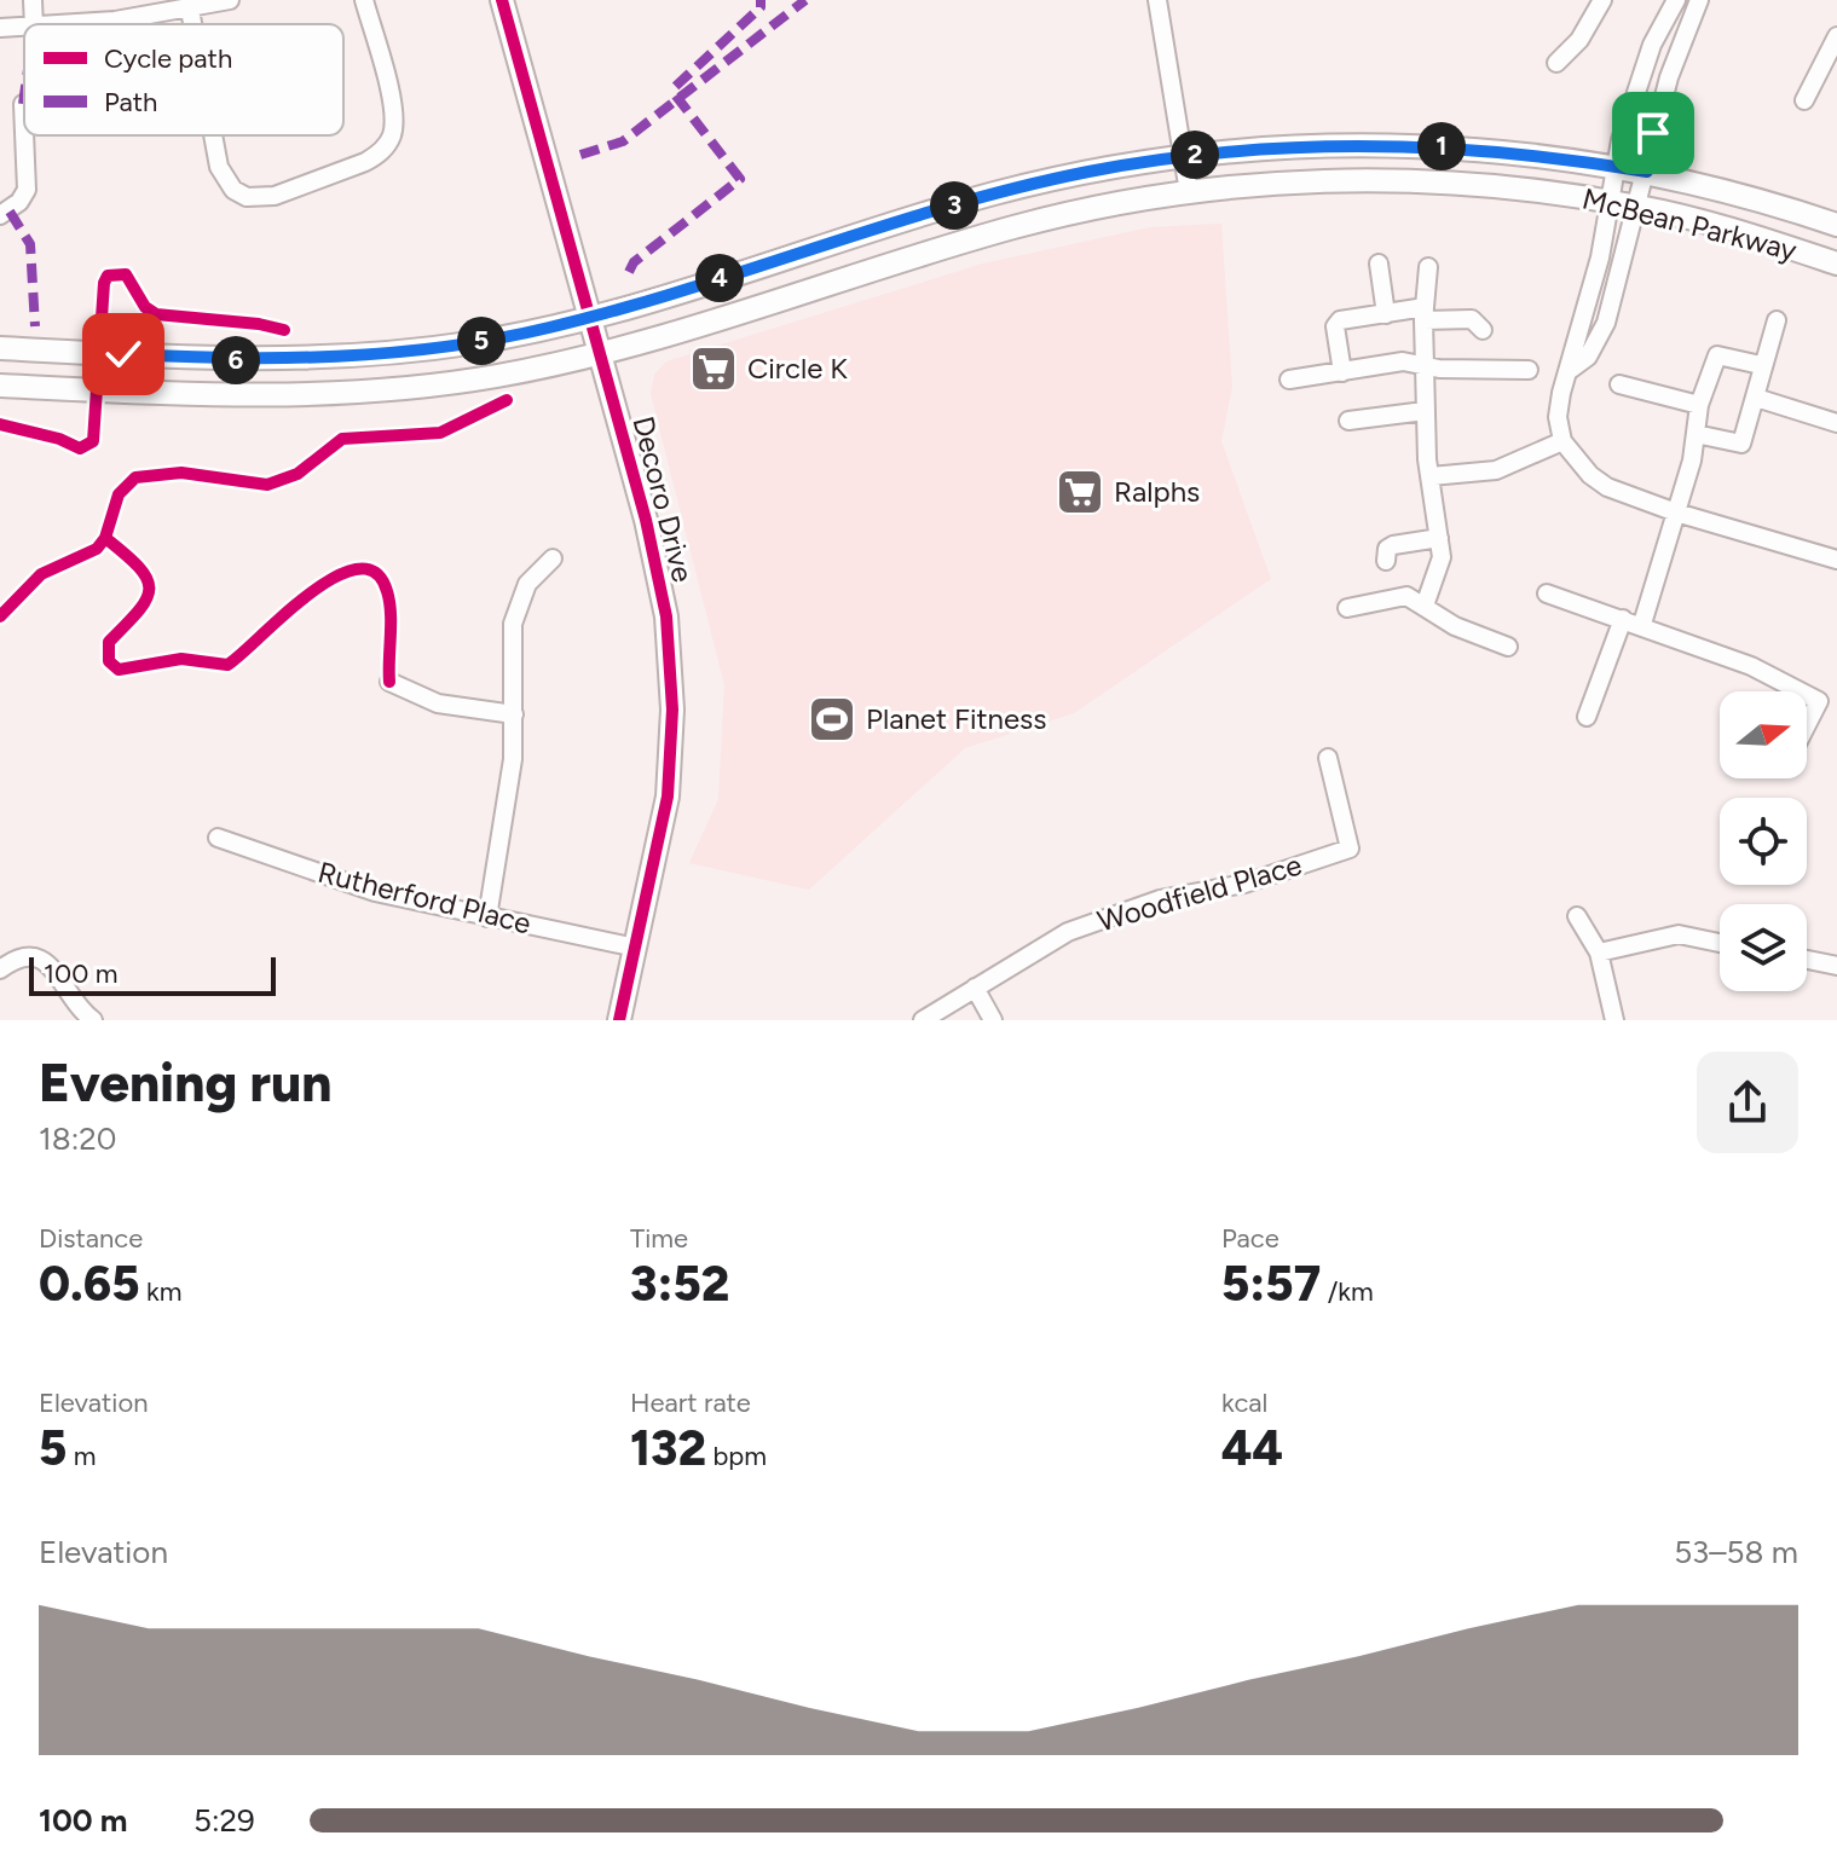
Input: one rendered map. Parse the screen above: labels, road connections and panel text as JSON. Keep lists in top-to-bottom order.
{
  "streets": {
    "main road": ["McBean Parkway", "Decoro Drive"],
    "street": ["Woodfield Place", "Rutherford Place"]
  },
  "crossings": [
    ["McBean Parkway", "Decoro Drive"],
    ["Decoro Drive", "Rutherford Place"]
  ],
  "places": {
    "supermarket": ["Circle K", "Ralphs"],
    "sports": ["Planet Fitness"]
  },
  "legend": ["Cycle path", "Path"],
  "scale_bar": "100 m",
  "north": "right",
  "page": {
    "pins": [
      "1",
      "2",
      "3",
      "4",
      "5",
      "6"
    ],
    "scale": "100 m",
    "heading": ["Evening run", "18:20"],
    "stats": [
      ["Distance", "0.65 km"],
      ["Time", "3:52"],
      ["Pace", "5:57 /km"],
      ["Elevation", "5 m"],
      ["Heart rate", "132 bpm"],
      ["kcal", "44"]
    ],
    "chart": ["Elevation", "53–58 m"],
    "list": [
      {
        "name": "100 m",
        "note": "5:29"
      }
    ]
  }
}
